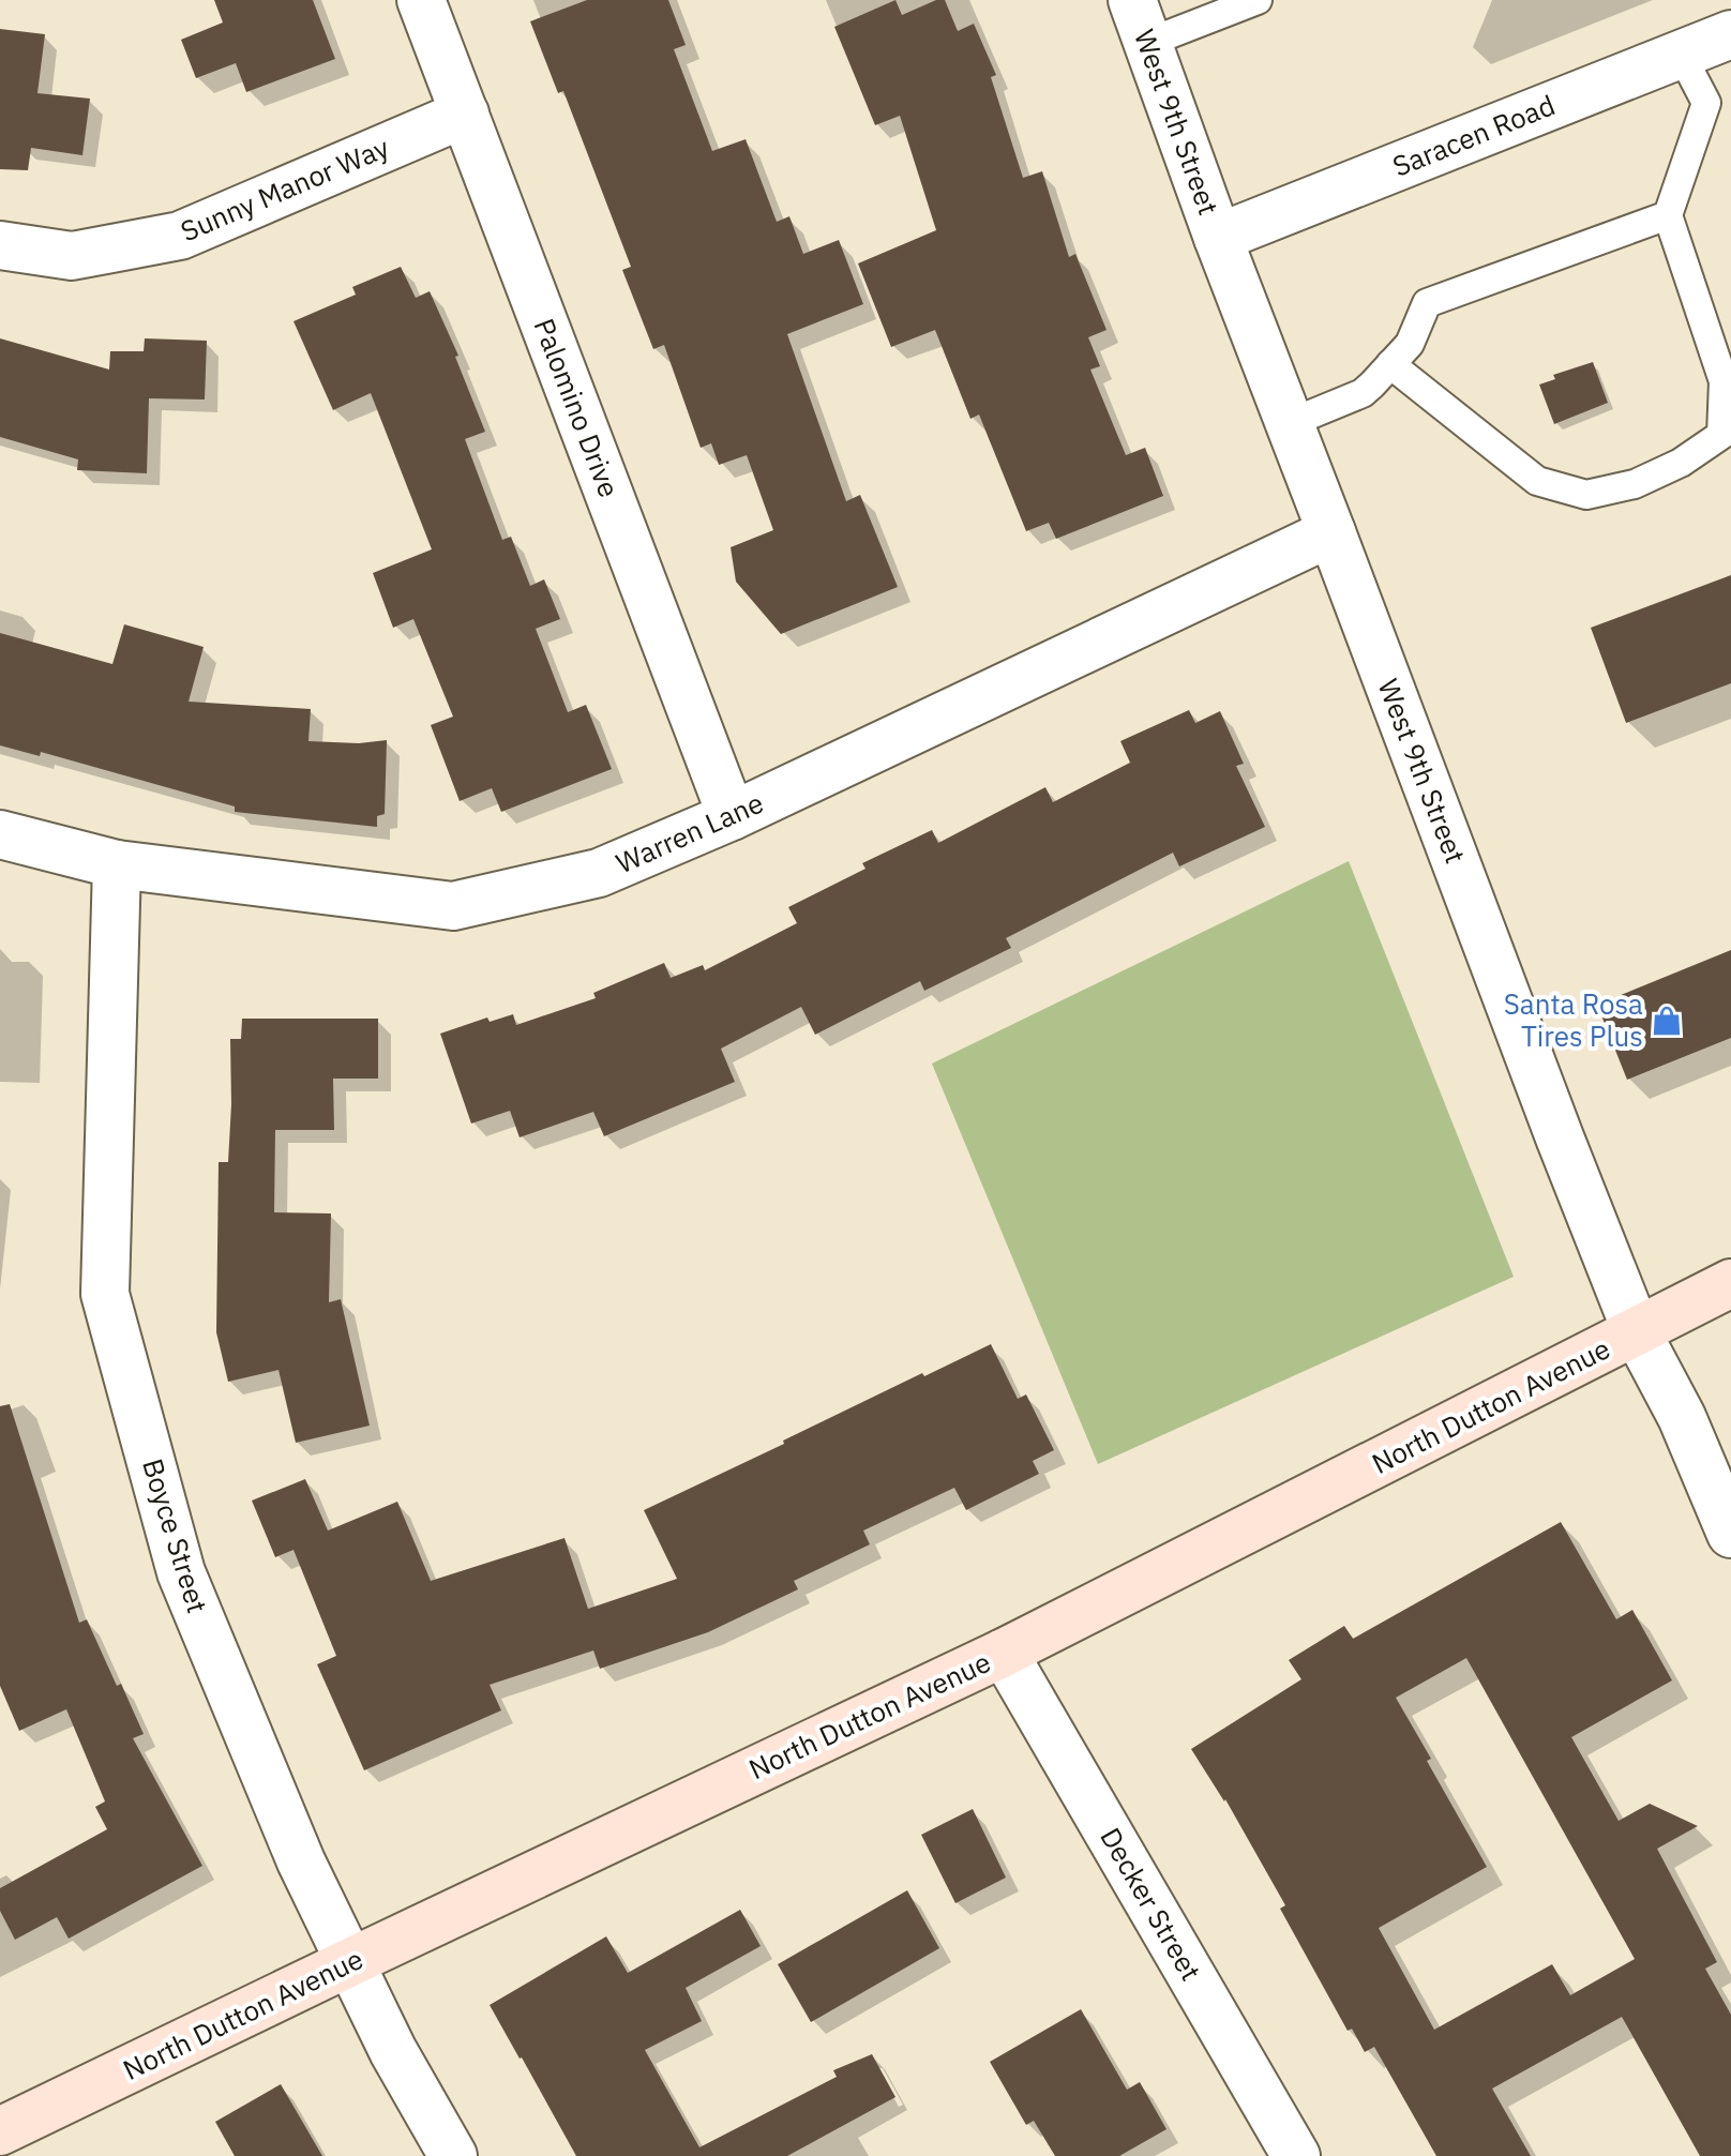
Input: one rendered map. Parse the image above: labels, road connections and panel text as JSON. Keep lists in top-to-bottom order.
{
  "streets": {
    "main road": ["North Dutton Avenue"],
    "street": [
      "West 9th Street",
      "Saracen Road",
      "Sunny Manor Way",
      "Palomino Drive",
      "Warren Lane",
      "Boyce Street",
      "Decker Street"
    ]
  },
  "crossings": [
    ["West 9th Street", "Saracen Road"],
    ["West 9th Street", "Warren Lane"],
    ["West 9th Street", "North Dutton Avenue"],
    ["Sunny Manor Way", "Palomino Drive"],
    ["Palomino Drive", "Warren Lane"],
    ["Warren Lane", "Boyce Street"],
    ["North Dutton Avenue", "Boyce Street"],
    ["North Dutton Avenue", "Decker Street"]
  ],
  "places": {
    "shop": ["Santa Rosa Tires Plus"]
  }
}
